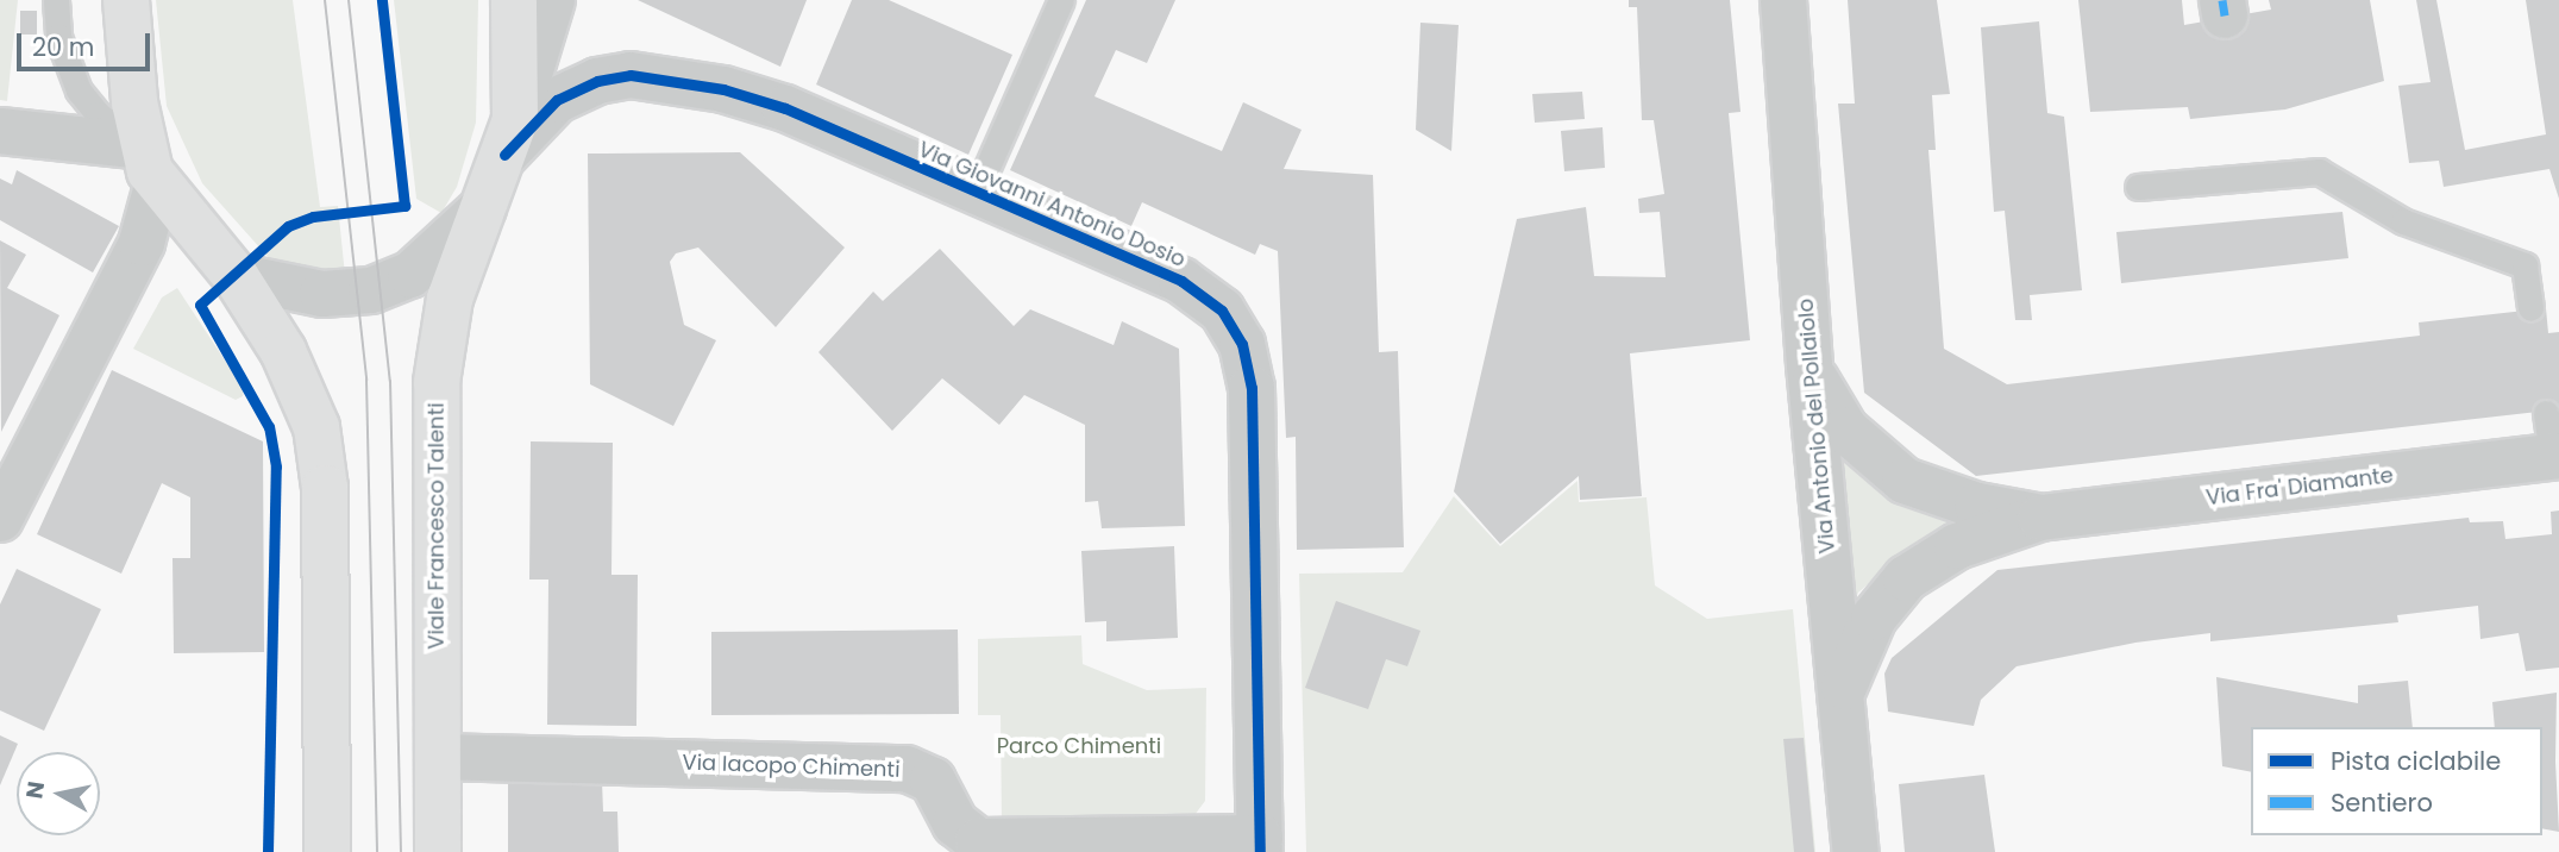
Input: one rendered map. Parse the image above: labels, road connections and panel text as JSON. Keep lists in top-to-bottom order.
{
  "streets": {
    "main road": ["Viale Francesco Talenti"],
    "street": [
      "Via Giovanni Antonio Dosio",
      "Via Antonio del Pollaiolo",
      "Via Fra' Diamante",
      "Via Iacopo Chimenti"
    ]
  },
  "crossings": [
    ["Via Giovanni Antonio Dosio", "Viale Francesco Talenti"],
    ["Via Giovanni Antonio Dosio", "Via Iacopo Chimenti"],
    ["Via Antonio del Pollaiolo", "Via Fra' Diamante"],
    ["Viale Francesco Talenti", "Via Iacopo Chimenti"]
  ],
  "parks": ["Parco Chimenti"],
  "legend": ["Pista ciclabile", "Sentiero"],
  "scale_bar": "20 m",
  "north": "left"
}
